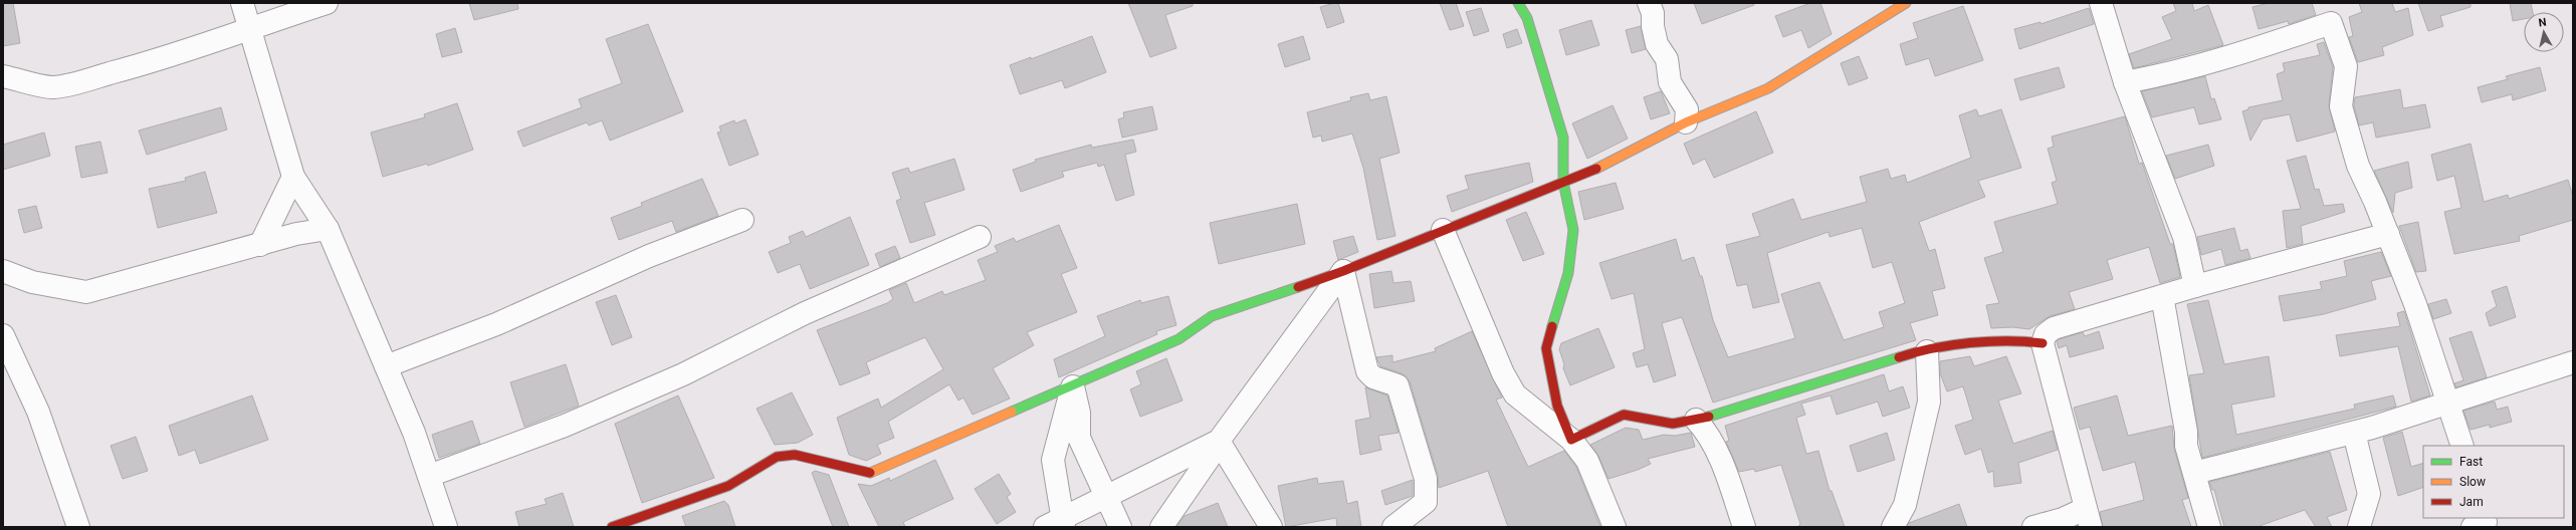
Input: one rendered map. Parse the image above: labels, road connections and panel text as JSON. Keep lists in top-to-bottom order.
{
  "legend": ["Fast", "Slow", "Jam"],
  "north": "top"
}
